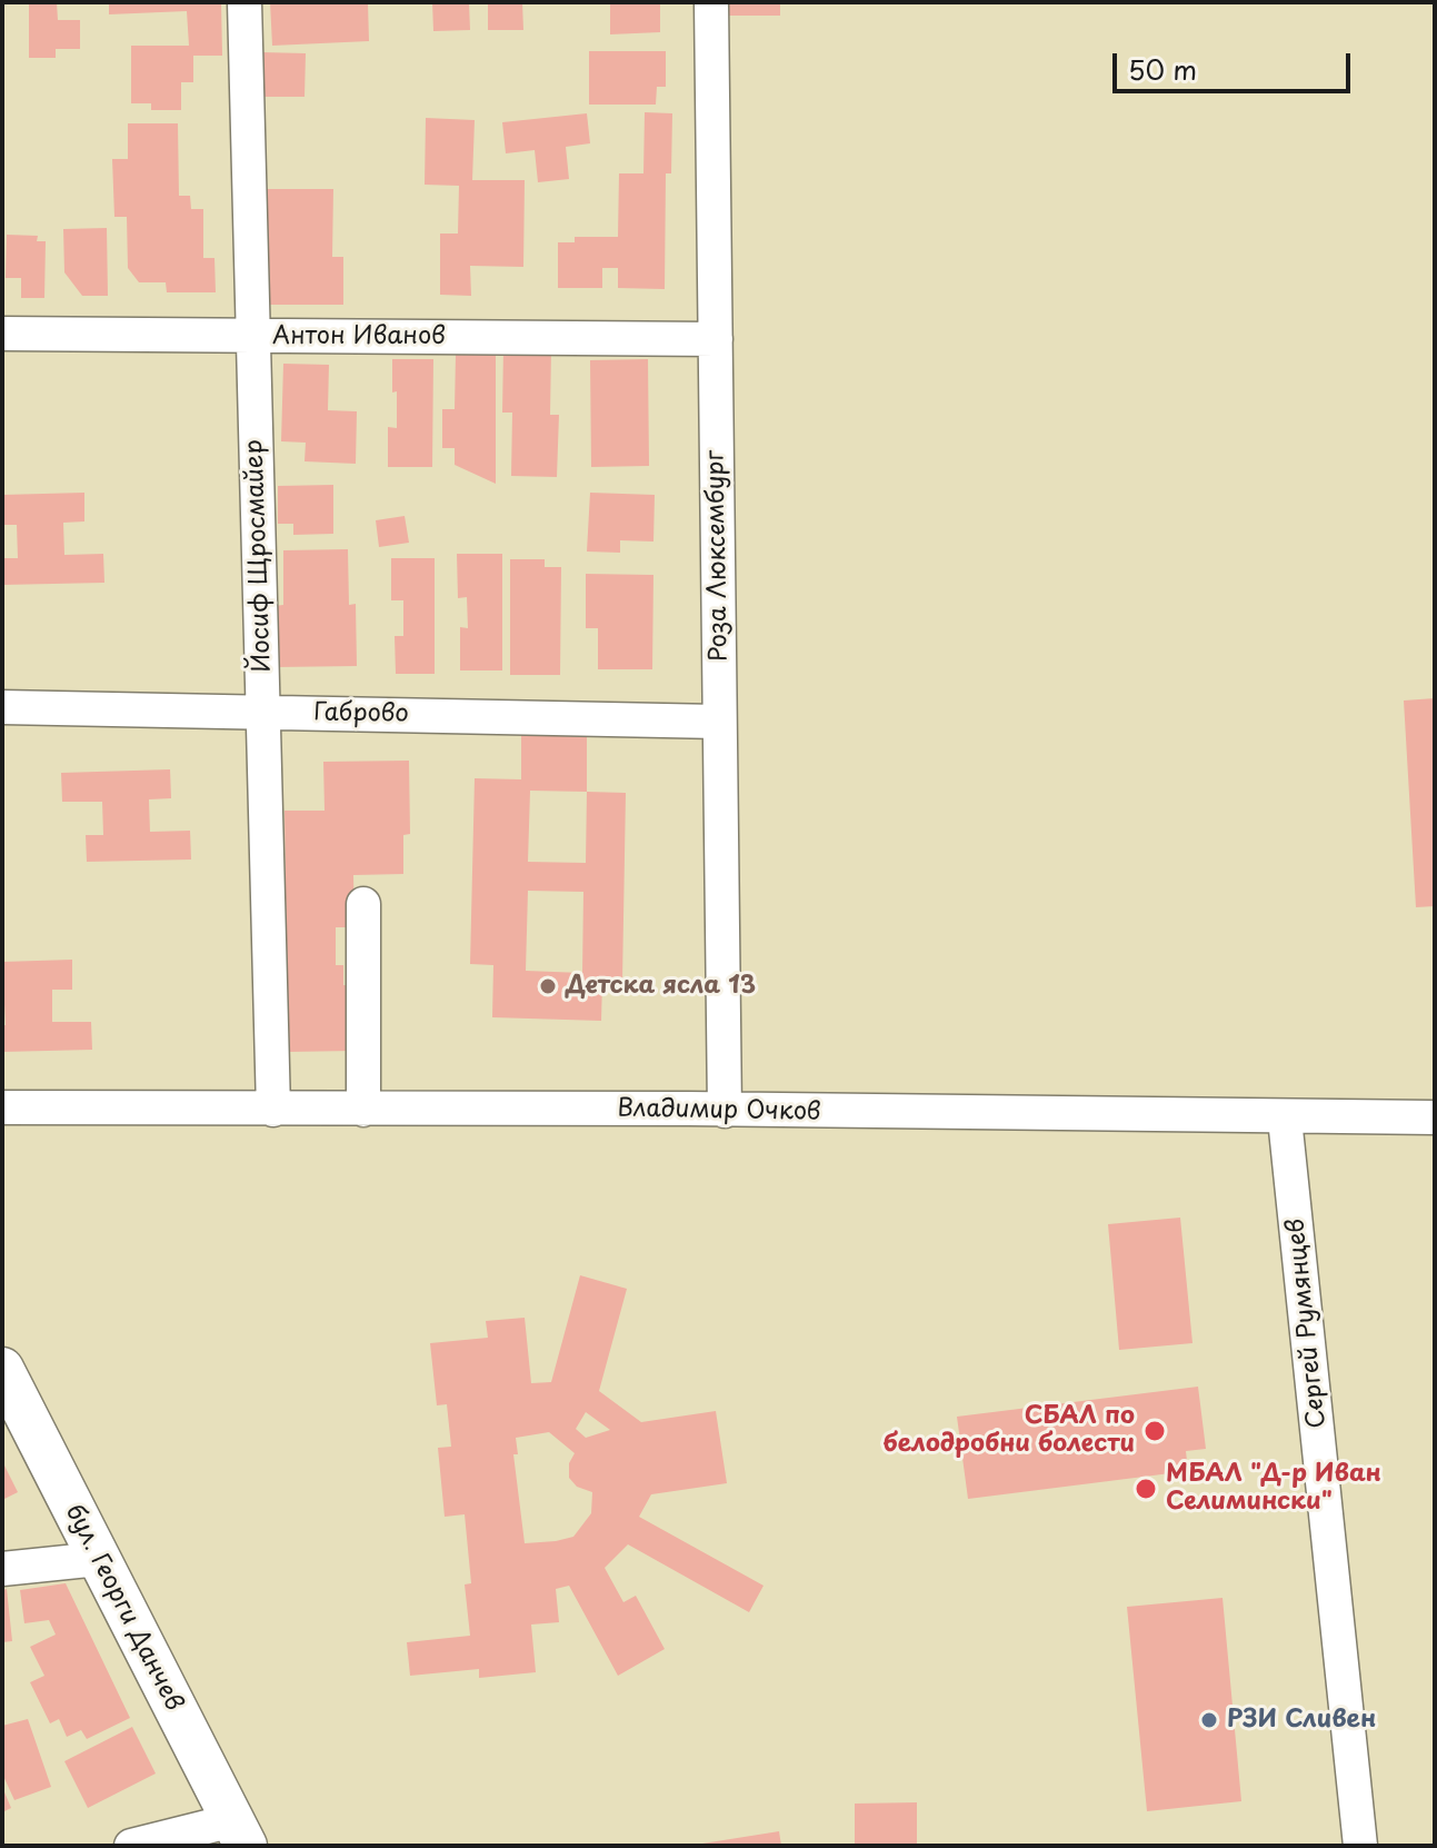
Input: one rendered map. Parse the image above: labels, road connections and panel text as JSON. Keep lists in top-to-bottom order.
{
  "streets": {
    "main road": ["бул. Георги Данчев"],
    "street": [
      "Антон Иванов",
      "Йосиф Щросмайер",
      "Роза Люксембург",
      "Габрово",
      "Владимир Очков",
      "Сергей Румянцев"
    ]
  },
  "crossings": [
    ["Антон Иванов", "Йосиф Щросмайер"],
    ["Антон Иванов", "Роза Люксембург"],
    ["Йосиф Щросмайер", "Габрово"],
    ["Йосиф Щросмайер", "Владимир Очков"],
    ["Роза Люксембург", "Габрово"],
    ["Роза Люксембург", "Владимир Очков"],
    ["Владимир Очков", "Сергей Румянцев"]
  ],
  "places": [
    "Детска ясла 13",
    "СБАЛ по белодробни болести",
    "МБАЛ \"Д-р Иван Селимински\"",
    "РЗИ Сливен"
  ],
  "scale_bar": "50 m"
}
